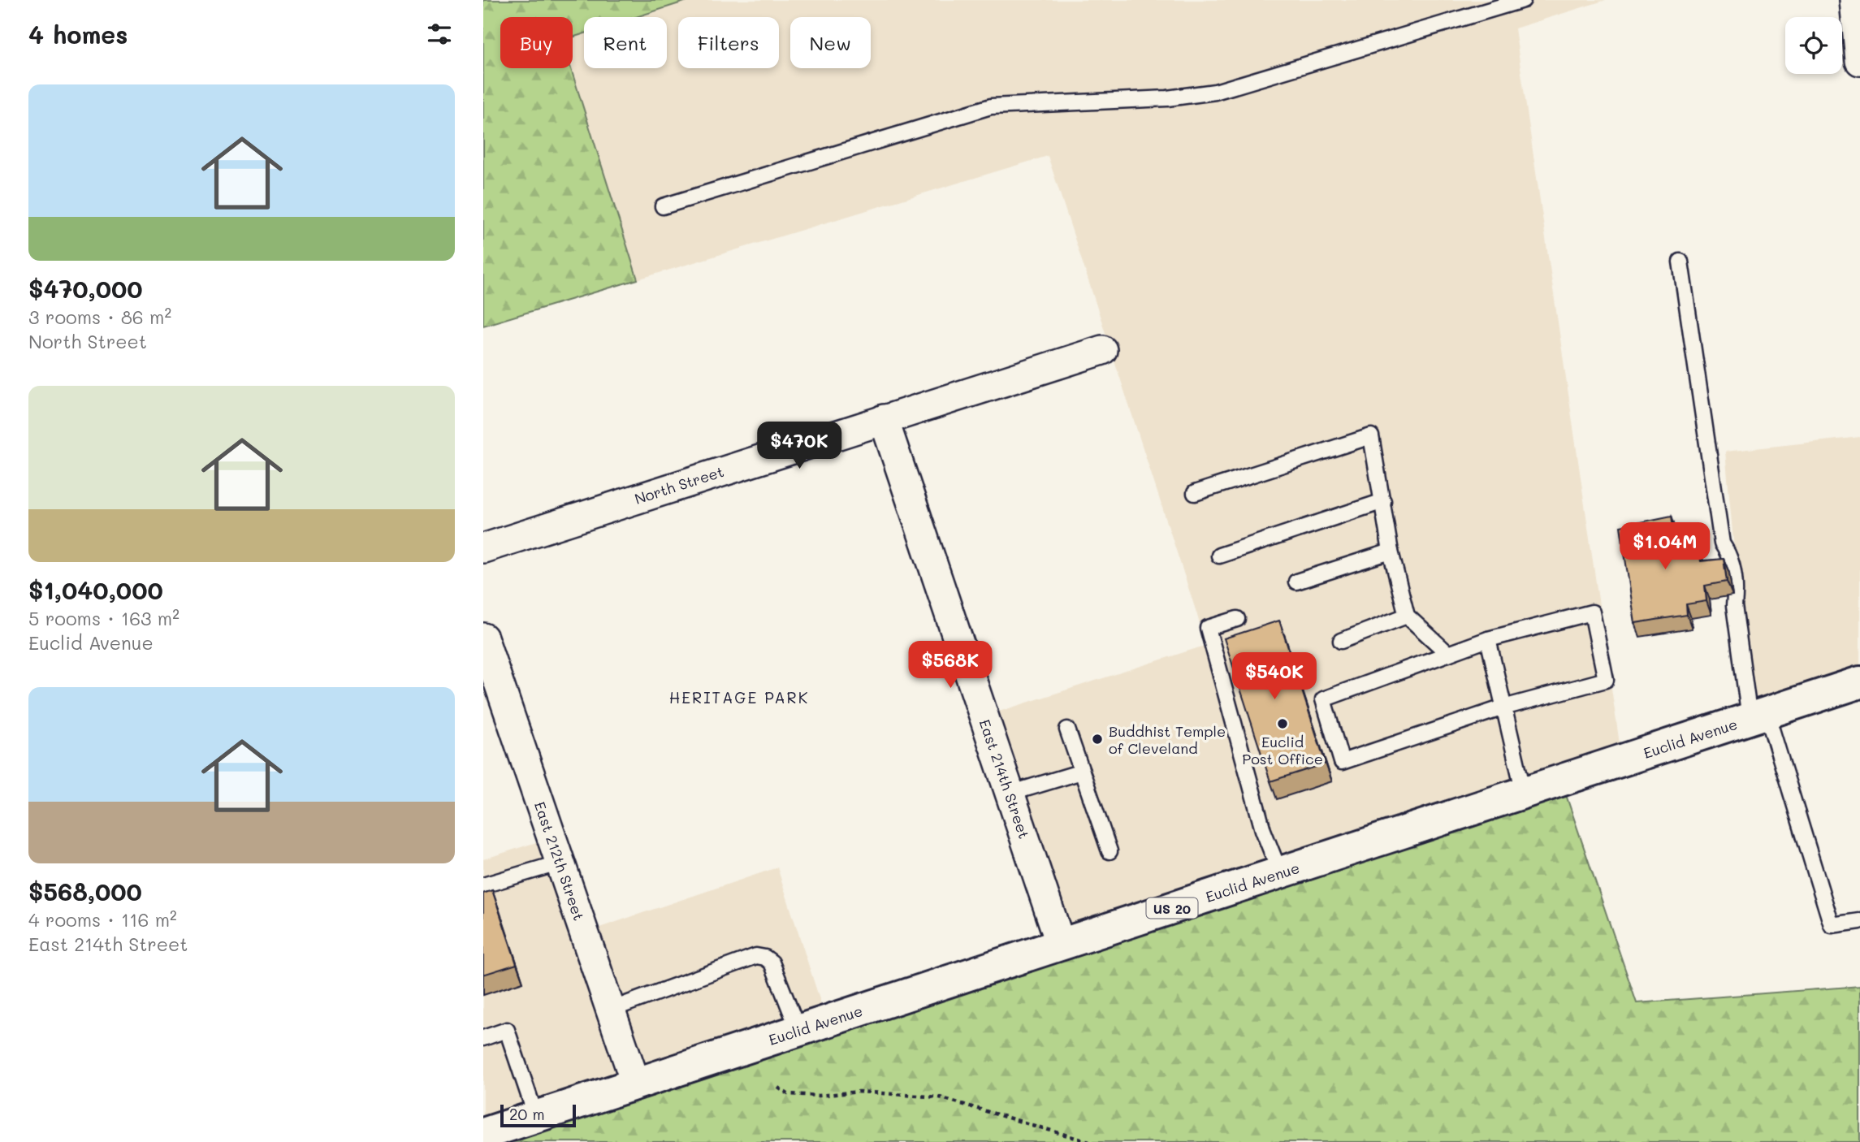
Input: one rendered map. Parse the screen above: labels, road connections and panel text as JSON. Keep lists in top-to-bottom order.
{
  "streets": {
    "main road": ["Euclid Avenue", "US 20"],
    "street": ["North Street", "East 214th Street", "East 212th Street"]
  },
  "crossings": [
    ["North Street", "East 214th Street"],
    ["Euclid Avenue", "East 214th Street"],
    ["Euclid Avenue", "East 212th Street"]
  ],
  "districts": ["HERITAGE PARK"],
  "places": ["Euclid Post Office", "Buddhist Temple of Cleveland"],
  "scale_bar": "20 m",
  "page": {
    "heading": "4 homes",
    "chip": [
      "Buy",
      "Rent",
      "Filters",
      "New"
    ],
    "list": [
      {
        "name": "$470,000",
        "note": "3 rooms · 86 m² · North Street"
      },
      {
        "name": "$1,040,000",
        "note": "5 rooms · 163 m² · Euclid Avenue"
      },
      {
        "name": "$568,000",
        "note": "4 rooms · 116 m² · East 214th Street"
      }
    ],
    "price": [
      "$470K",
      "$1.04M",
      "$568K",
      "$540K"
    ],
    "scale": "20 m"
  }
}
